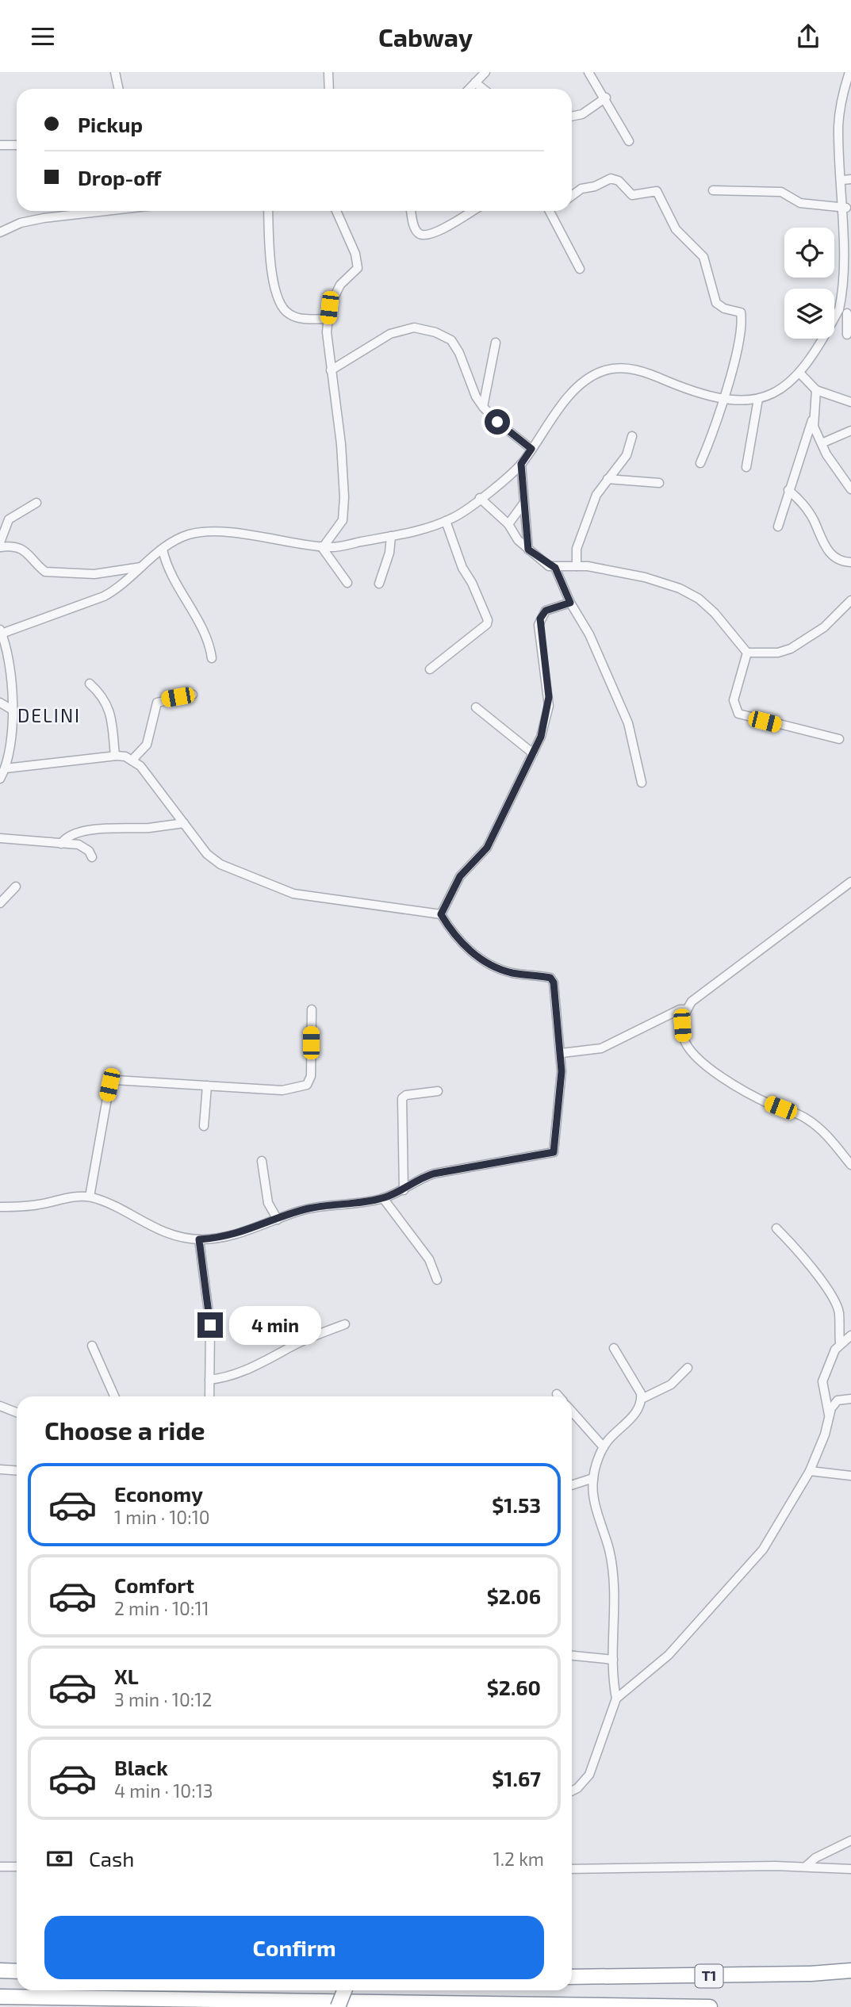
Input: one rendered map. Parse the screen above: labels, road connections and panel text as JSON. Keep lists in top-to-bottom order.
{
  "streets": {
    "highway": ["T1"]
  },
  "districts": ["DELINI"],
  "page": {
    "header": "Cabway",
    "banner": ["Pickup", "Drop-off"],
    "bubble": "4 min",
    "heading": "Choose a ride",
    "list": [
      {
        "name": "Economy",
        "note": "1 min · 10:10",
        "value": "$1.53"
      },
      {
        "name": "Comfort",
        "note": "2 min · 10:11",
        "value": "$2.06"
      },
      {
        "name": "XL",
        "note": "3 min · 10:12",
        "value": "$2.60"
      },
      {
        "name": "Black",
        "note": "4 min · 10:13",
        "value": "$1.67"
      }
    ],
    "pay": ["Cash", "1.2 km"],
    "buttons": "Confirm"
  }
}
